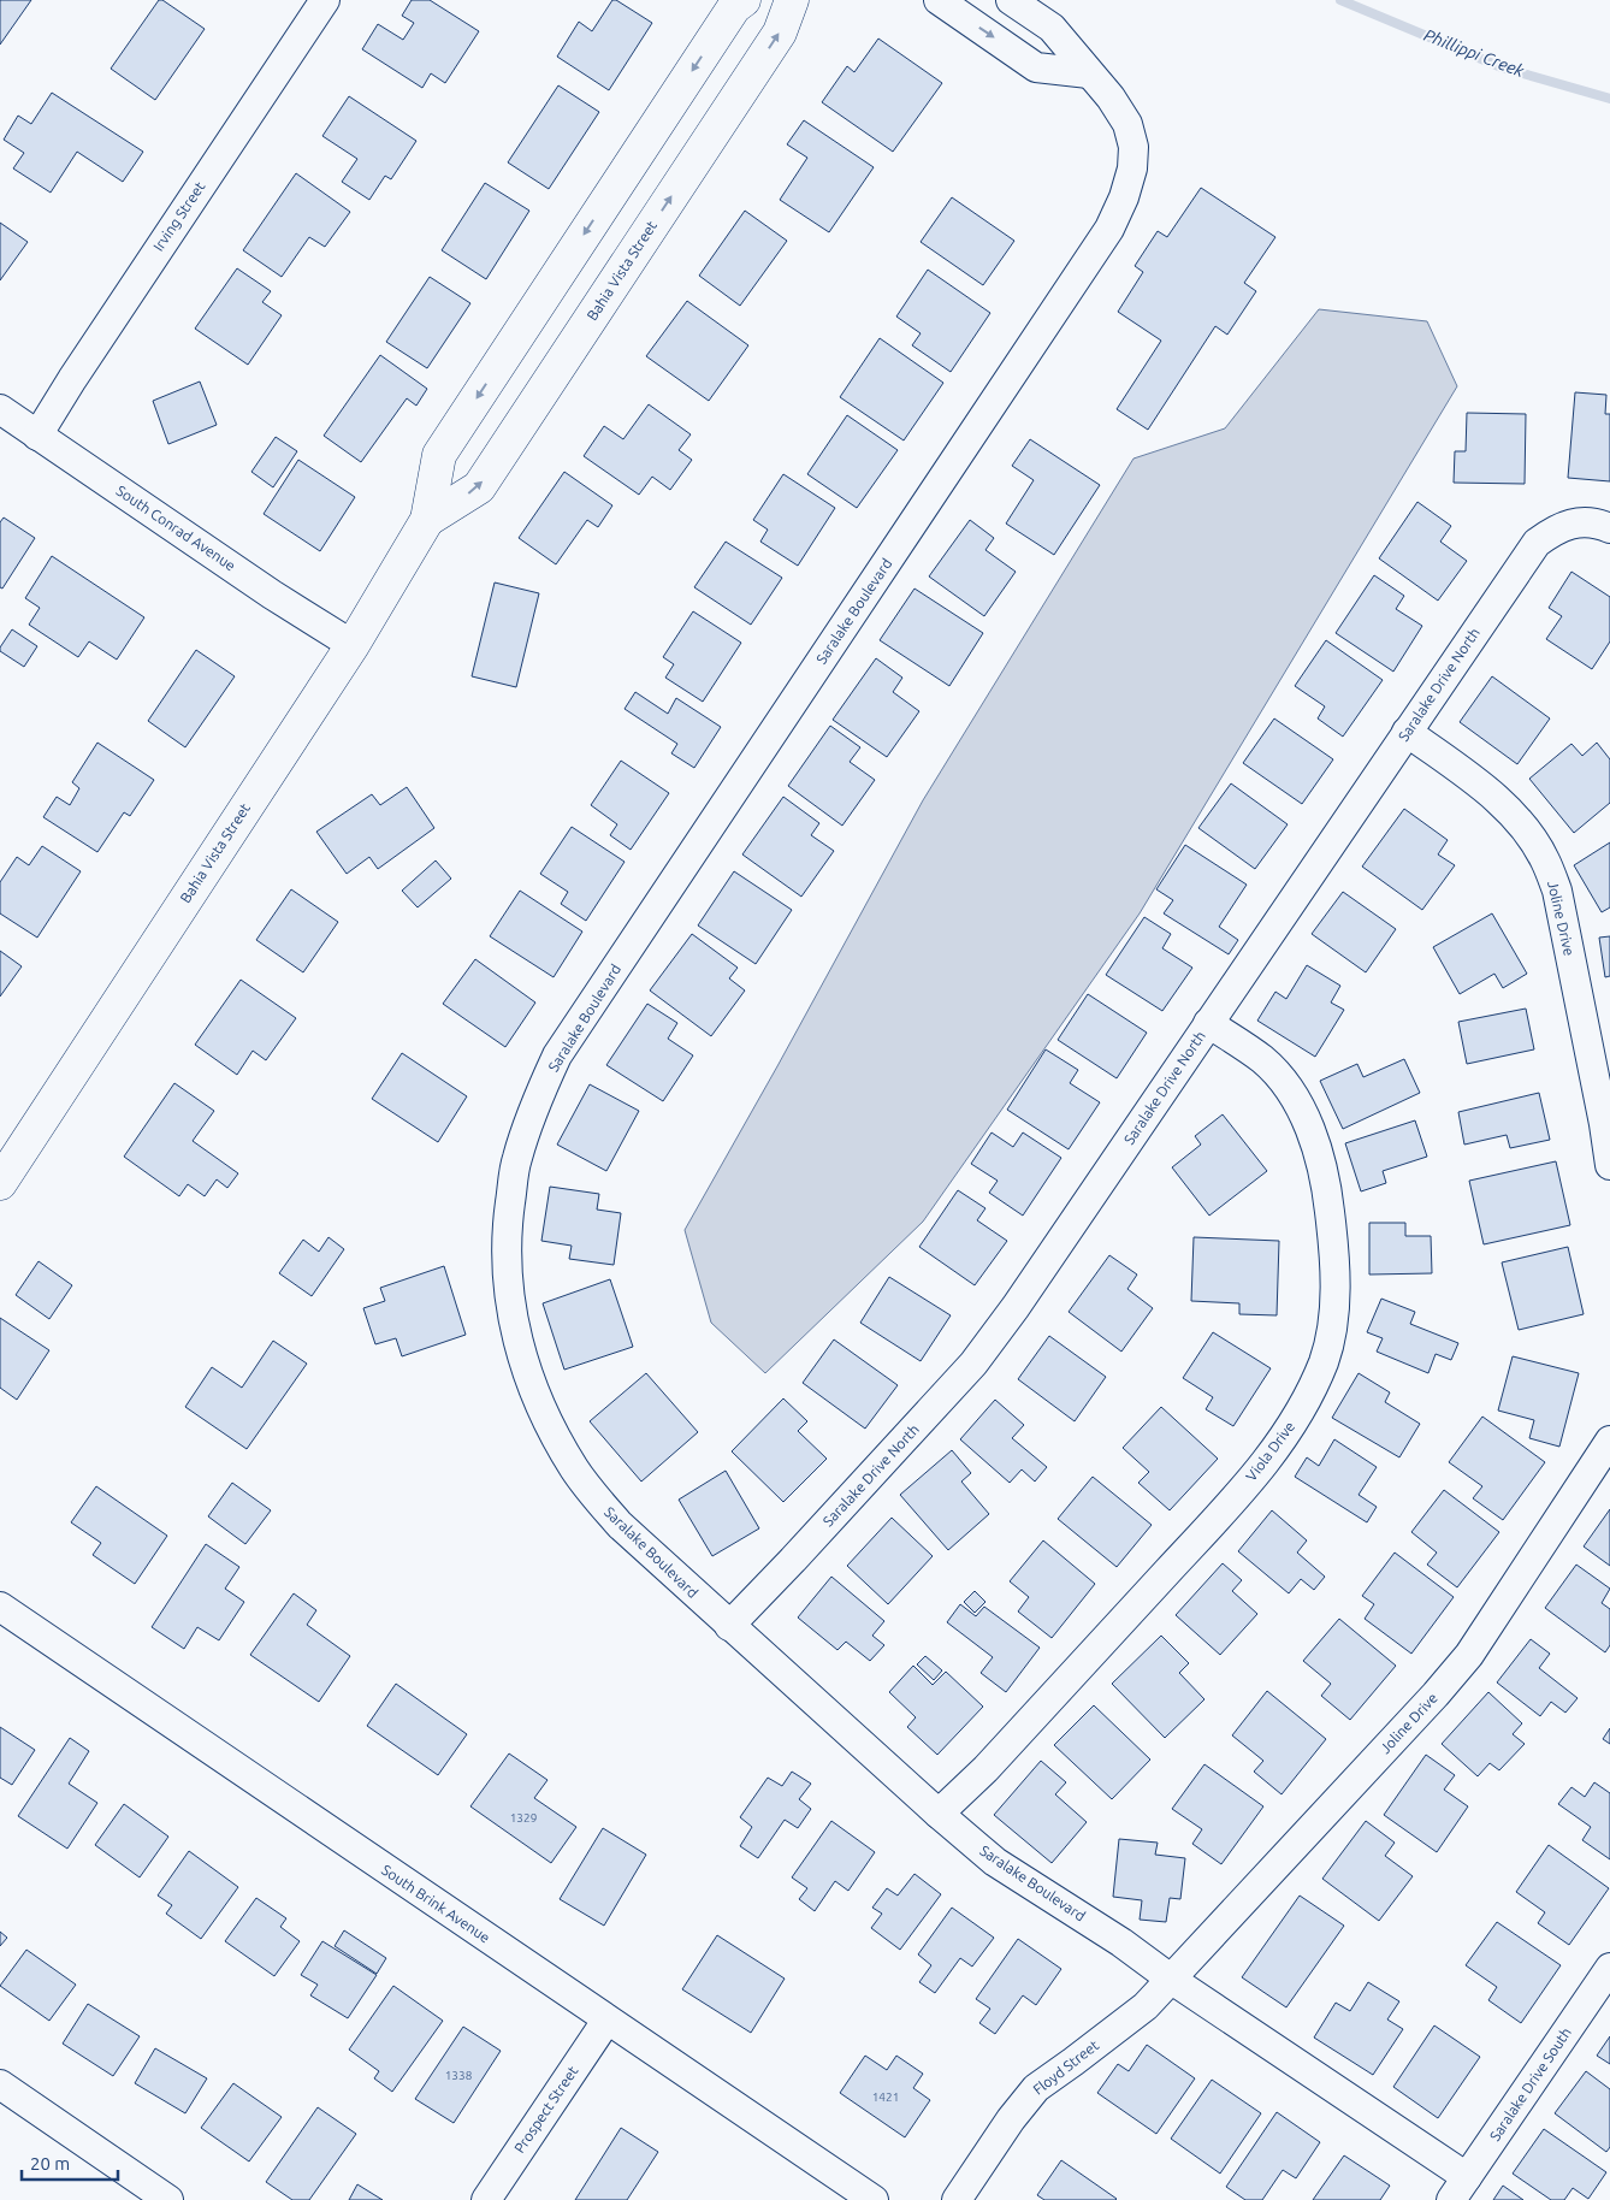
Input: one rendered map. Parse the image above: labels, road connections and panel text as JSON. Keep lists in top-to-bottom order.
{
  "streets": {
    "street": [
      "Irving Street",
      "Bahia Vista Street",
      "South Conrad Avenue",
      "Saralake Boulevard",
      "Saralake Drive North",
      "Joline Drive",
      "Viola Drive",
      "South Brink Avenue",
      "Floyd Street",
      "Saralake Drive South",
      "Prospect Street"
    ]
  },
  "crossings": [
    ["Irving Street", "South Conrad Avenue"],
    ["Bahia Vista Street", "South Conrad Avenue"],
    ["Saralake Boulevard", "Saralake Drive North"],
    ["Saralake Boulevard", "Joline Drive"],
    ["Saralake Boulevard", "Viola Drive"],
    ["Saralake Boulevard", "Floyd Street"],
    ["Saralake Boulevard", "Saralake Drive South"],
    ["Saralake Drive North", "Joline Drive"],
    ["Saralake Drive North", "Viola Drive"],
    ["Joline Drive", "Floyd Street"],
    ["South Brink Avenue", "Prospect Street"]
  ],
  "water": ["Phillippi Creek"],
  "house_numbers": ["1329", "1338", "1421"],
  "scale_bar": "20 m"
}
